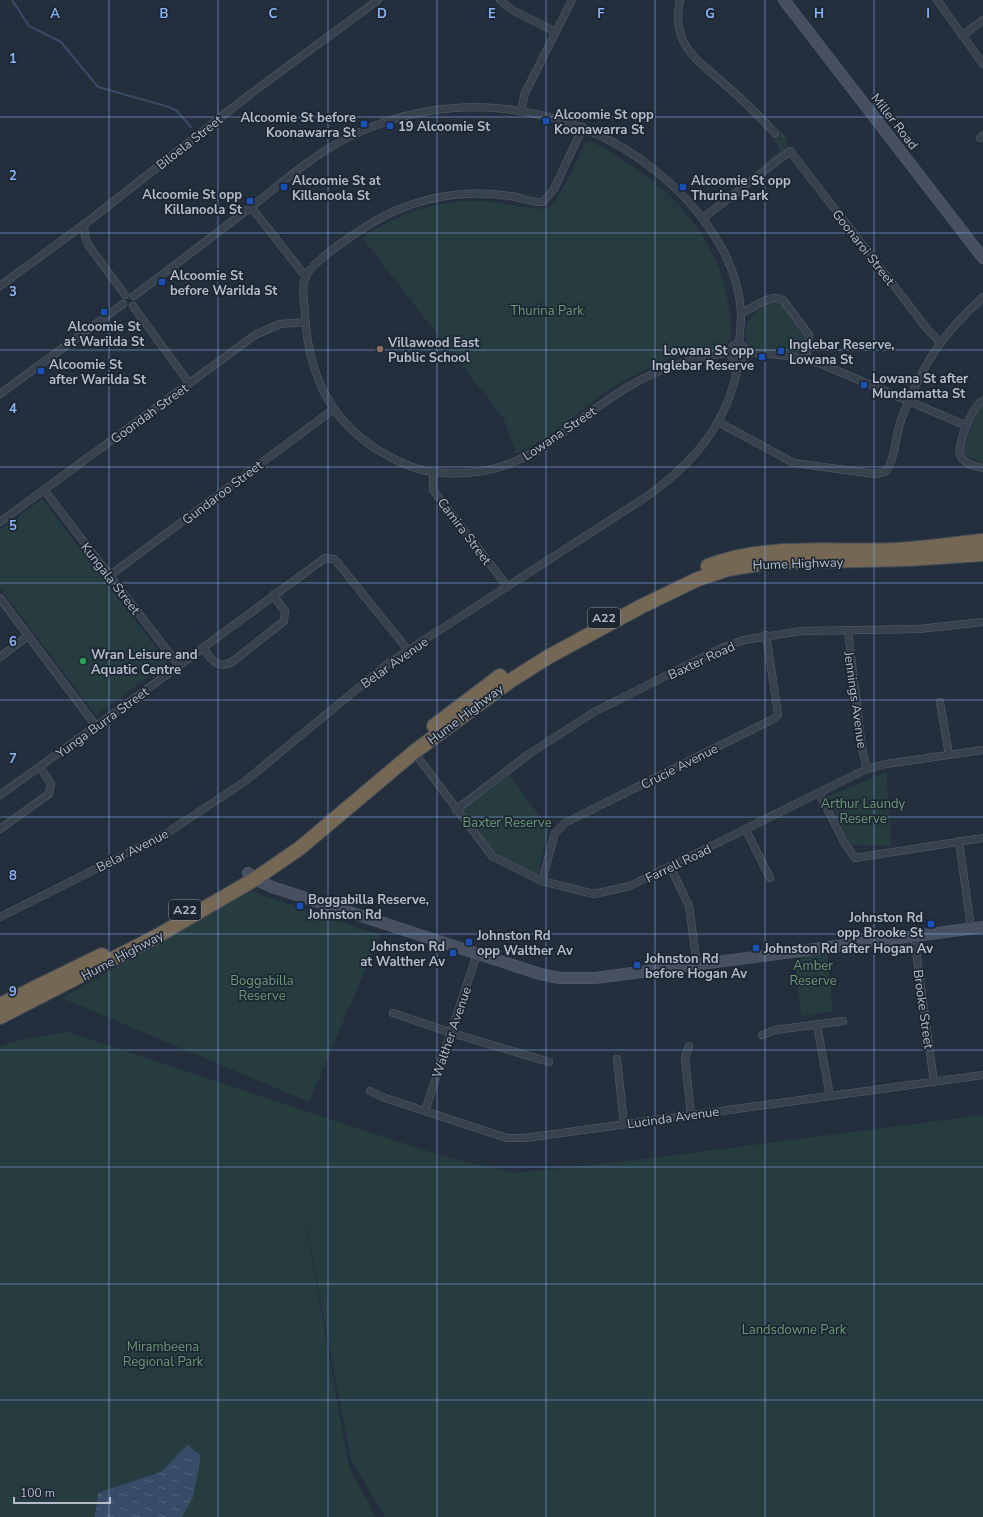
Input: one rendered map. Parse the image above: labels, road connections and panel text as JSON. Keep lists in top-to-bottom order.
{
  "streets": {
    "highway": ["Hume Highway", "A22"],
    "street": [
      "Miller Road",
      "Biloela Street",
      "Goonaroi Street",
      "Goondah Street",
      "Lowana Street",
      "Gundaroo Street",
      "Camira Street",
      "Kungala Street",
      "Baxter Road",
      "Belar Avenue",
      "Jennings Avenue",
      "Yunga Burra Street",
      "Crucie Avenue",
      "Farrell Road",
      "Brooke Street",
      "Walther Avenue",
      "Lucinda Avenue"
    ]
  },
  "crossings": [
    ["Goondah Street", "Lowana Street"],
    ["Goondah Street", "Kungala Street"],
    ["Lowana Street", "Gundaroo Street"],
    ["Lowana Street", "Camira Street"],
    ["Lowana Street", "Belar Avenue"],
    ["Gundaroo Street", "Kungala Street"],
    ["Camira Street", "Belar Avenue"],
    ["Hume Highway", "Farrell Road"],
    ["Kungala Street", "Yunga Burra Street"],
    ["Baxter Road", "Jennings Avenue"],
    ["Baxter Road", "Crucie Avenue"],
    ["Baxter Road", "Farrell Road"],
    ["Belar Avenue", "Yunga Burra Street"],
    ["Jennings Avenue", "Farrell Road"],
    ["Crucie Avenue", "Farrell Road"],
    ["Brooke Street", "Lucinda Avenue"],
    ["Walther Avenue", "Lucinda Avenue"]
  ],
  "parks": [
    "Thurina Park",
    "Arthur Laundy Reserve",
    "Baxter Reserve",
    "Amber Reserve",
    "Boggabilla Reserve",
    "Landsdowne Park",
    "Mirambeena Regional Park"
  ],
  "places": {
    "transit": [
      "Alcoomie St opp Koonawarra St",
      "Alcoomie St before Koonawarra St",
      "19 Alcoomie St",
      "Alcoomie St at Killanoola St",
      "Alcoomie St opp Thurina Park",
      "Alcoomie St opp Killanoola St",
      "Alcoomie St before Warilda St",
      "Alcoomie St at Warilda St",
      "Inglebar Reserve, Lowana St",
      "Lowana St opp Inglebar Reserve",
      "Alcoomie St after Warilda St",
      "Lowana St after Mundamatta St",
      "Boggabilla Reserve, Johnston Rd",
      "Johnston Rd opp Brooke St",
      "Johnston Rd opp Walther Av",
      "Johnston Rd after Hogan Av",
      "Johnston Rd at Walther Av",
      "Johnston Rd before Hogan Av"
    ],
    "other": ["Villawood East Public School", "Wran Leisure and Aquatic Centre"]
  },
  "scale_bar": "100 m",
  "grid": {
    "columns": [
      "A",
      "B",
      "C",
      "D",
      "E",
      "F",
      "G",
      "H",
      "I"
    ],
    "rows": [
      "1",
      "2",
      "3",
      "4",
      "5",
      "6",
      "7",
      "8",
      "9"
    ]
  }
}
